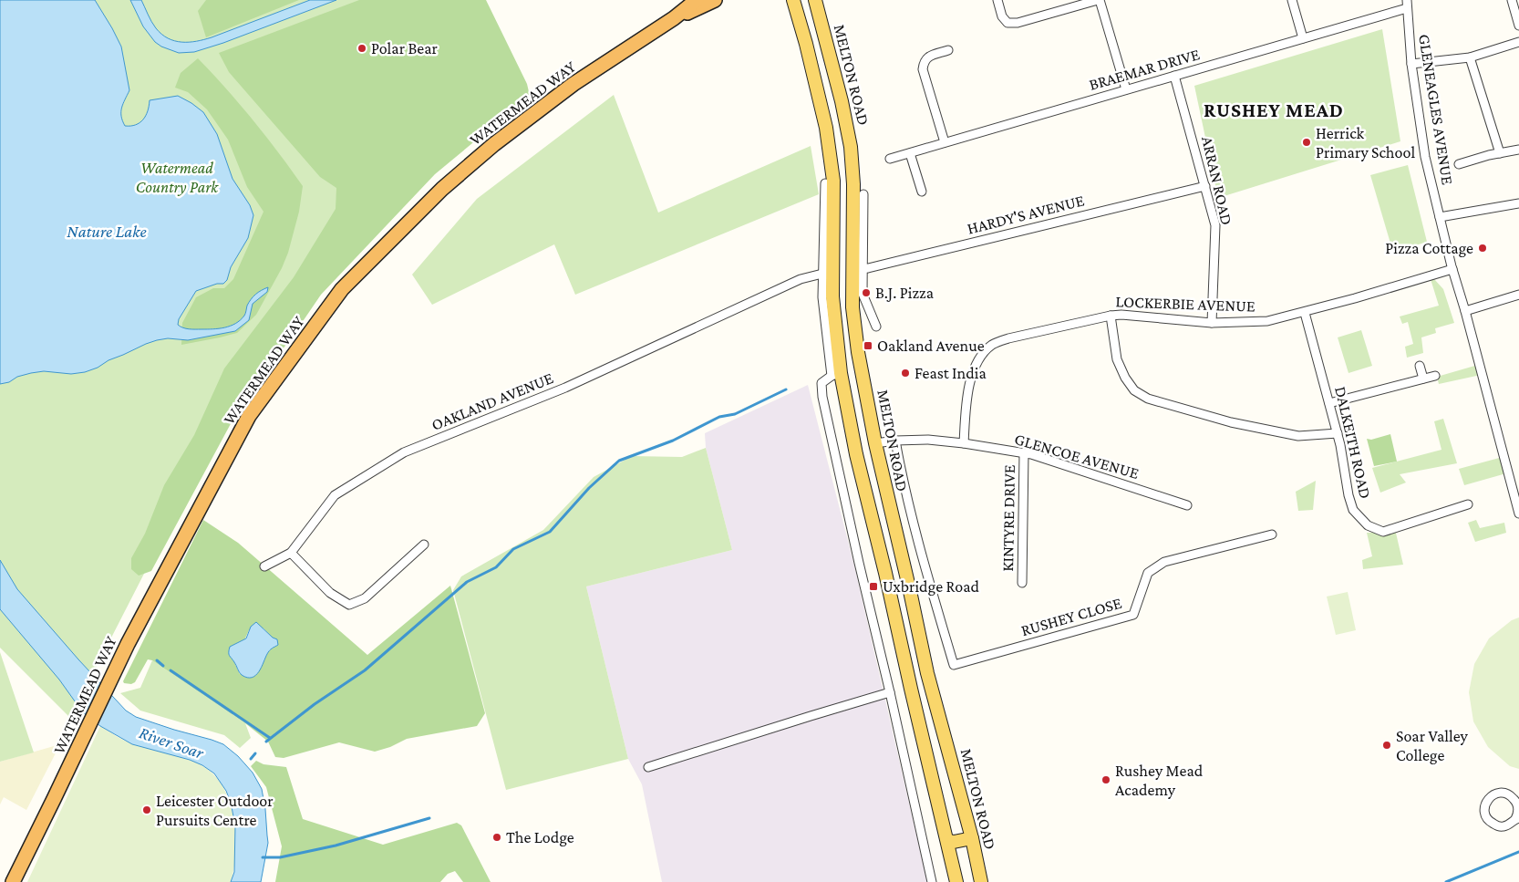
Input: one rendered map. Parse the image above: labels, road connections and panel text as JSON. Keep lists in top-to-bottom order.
{
  "streets": {
    "highway": ["WATERMEAD WAY"],
    "main road": ["MELTON ROAD"],
    "street": [
      "BRAEMAR DRIVE",
      "GLENEAGLES AVENUE",
      "ARRAN ROAD",
      "HARDY'S AVENUE",
      "LOCKERBIE AVENUE",
      "OAKLAND AVENUE",
      "DALKEITH ROAD",
      "GLENCOE AVENUE",
      "KINTYRE DRIVE",
      "RUSHEY CLOSE"
    ]
  },
  "crossings": [
    ["BRAEMAR DRIVE", "GLENEAGLES AVENUE"],
    ["BRAEMAR DRIVE", "ARRAN ROAD"],
    ["MELTON ROAD", "HARDY'S AVENUE"],
    ["MELTON ROAD", "GLENCOE AVENUE"],
    ["GLENEAGLES AVENUE", "LOCKERBIE AVENUE"],
    ["ARRAN ROAD", "HARDY'S AVENUE"],
    ["ARRAN ROAD", "LOCKERBIE AVENUE"],
    ["LOCKERBIE AVENUE", "DALKEITH ROAD"],
    ["LOCKERBIE AVENUE", "GLENCOE AVENUE"],
    ["GLENCOE AVENUE", "KINTYRE DRIVE"],
    ["GLENCOE AVENUE", "RUSHEY CLOSE"]
  ],
  "districts": ["RUSHEY MEAD"],
  "water": ["Nature Lake", "River Soar"],
  "parks": ["Watermead Country Park"],
  "places": {
    "other": [
      "Polar Bear",
      "Herrick Primary School",
      "Pizza Cottage",
      "B.J. Pizza",
      "Feast India",
      "Soar Valley College",
      "Rushey Mead Academy",
      "Leicester Outdoor Pursuits Centre",
      "The Lodge"
    ],
    "transit": ["Oakland Avenue", "Uxbridge Road"]
  }
}
